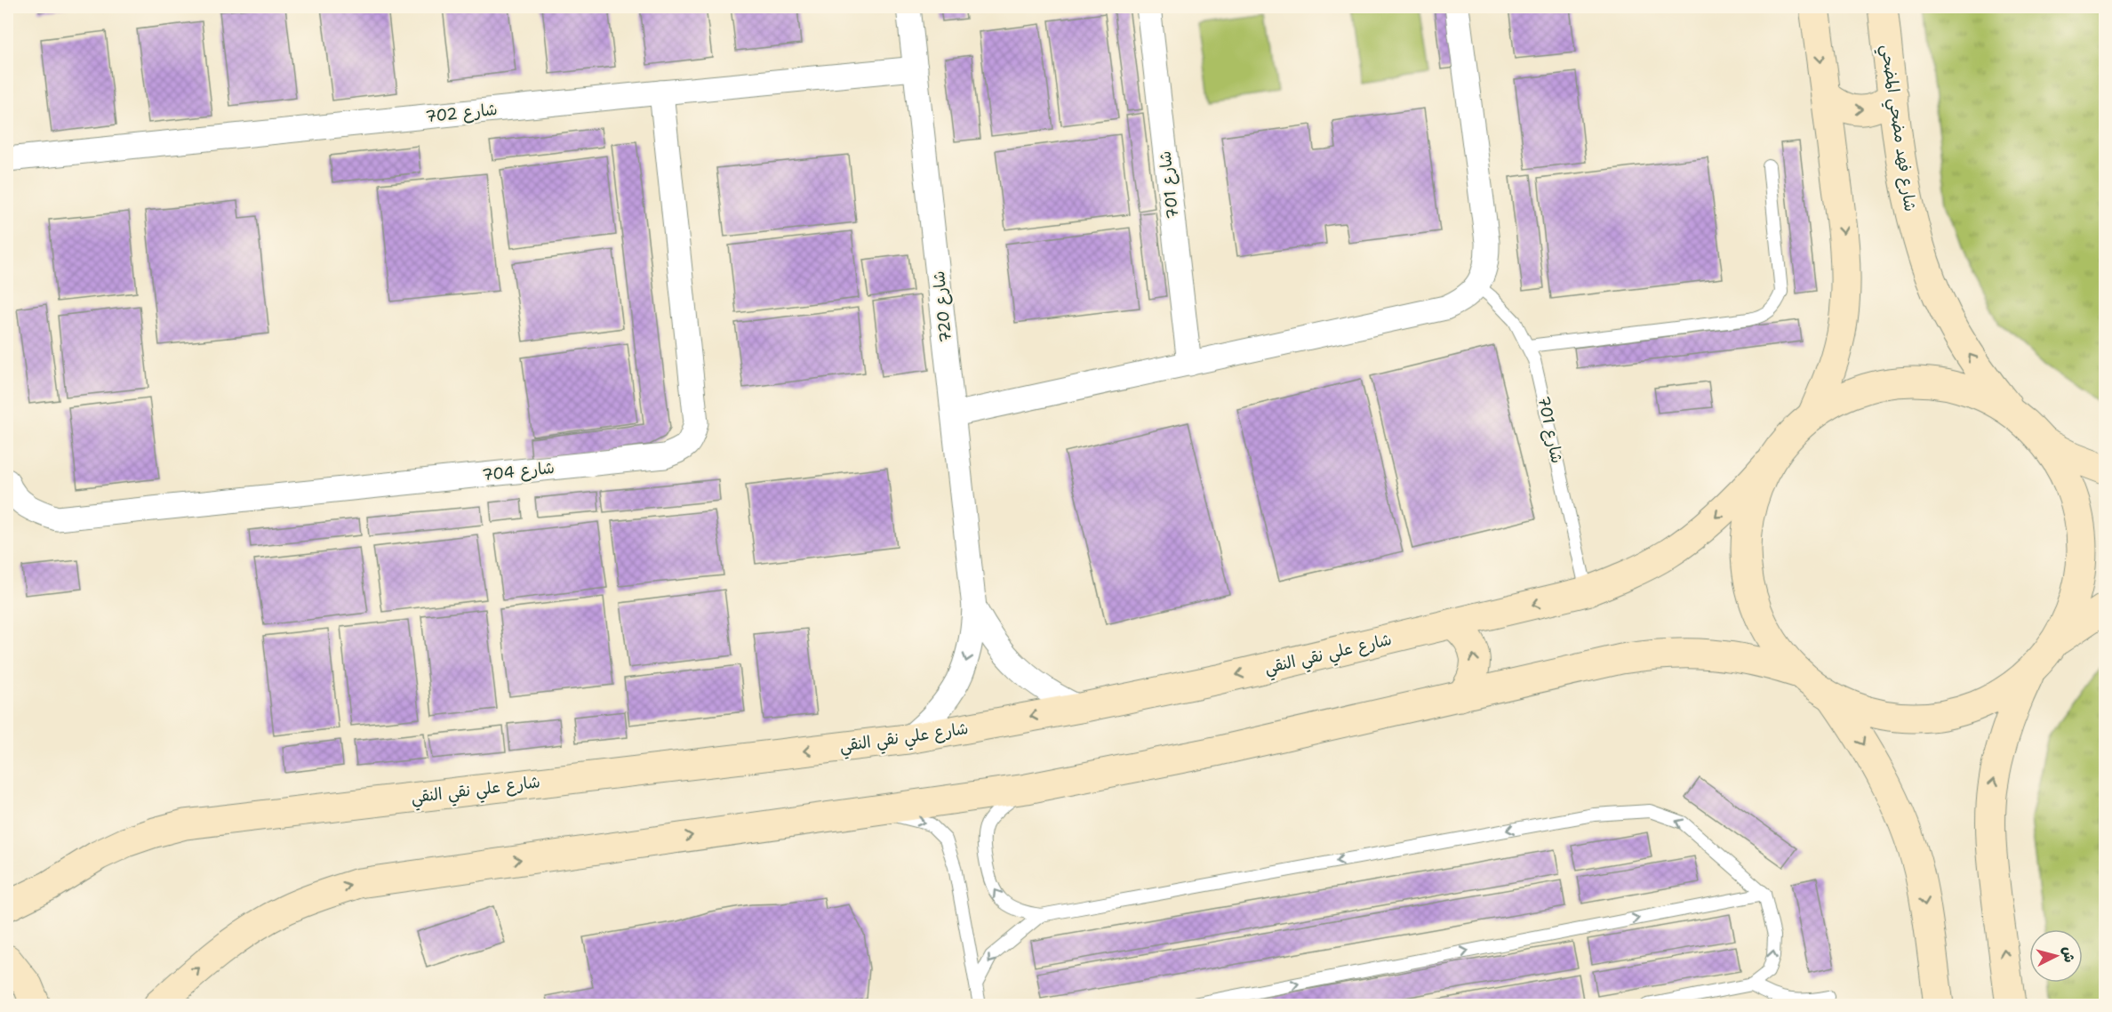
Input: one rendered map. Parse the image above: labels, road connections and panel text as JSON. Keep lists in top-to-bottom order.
{
  "streets": {
    "street": [
      "شارع 702",
      "شارع فهد مضحي المضحي",
      "شارع 701",
      "شارع 720",
      "شارع 704",
      "شارع علي نقي النقي"
    ]
  },
  "crossings": [
    ["شارع 702", "شارع 720"],
    ["شارع 702", "شارع 704"],
    ["شارع 701", "شارع علي نقي النقي"],
    ["شارع 720", "شارع علي نقي النقي"]
  ],
  "north": "right"
}
